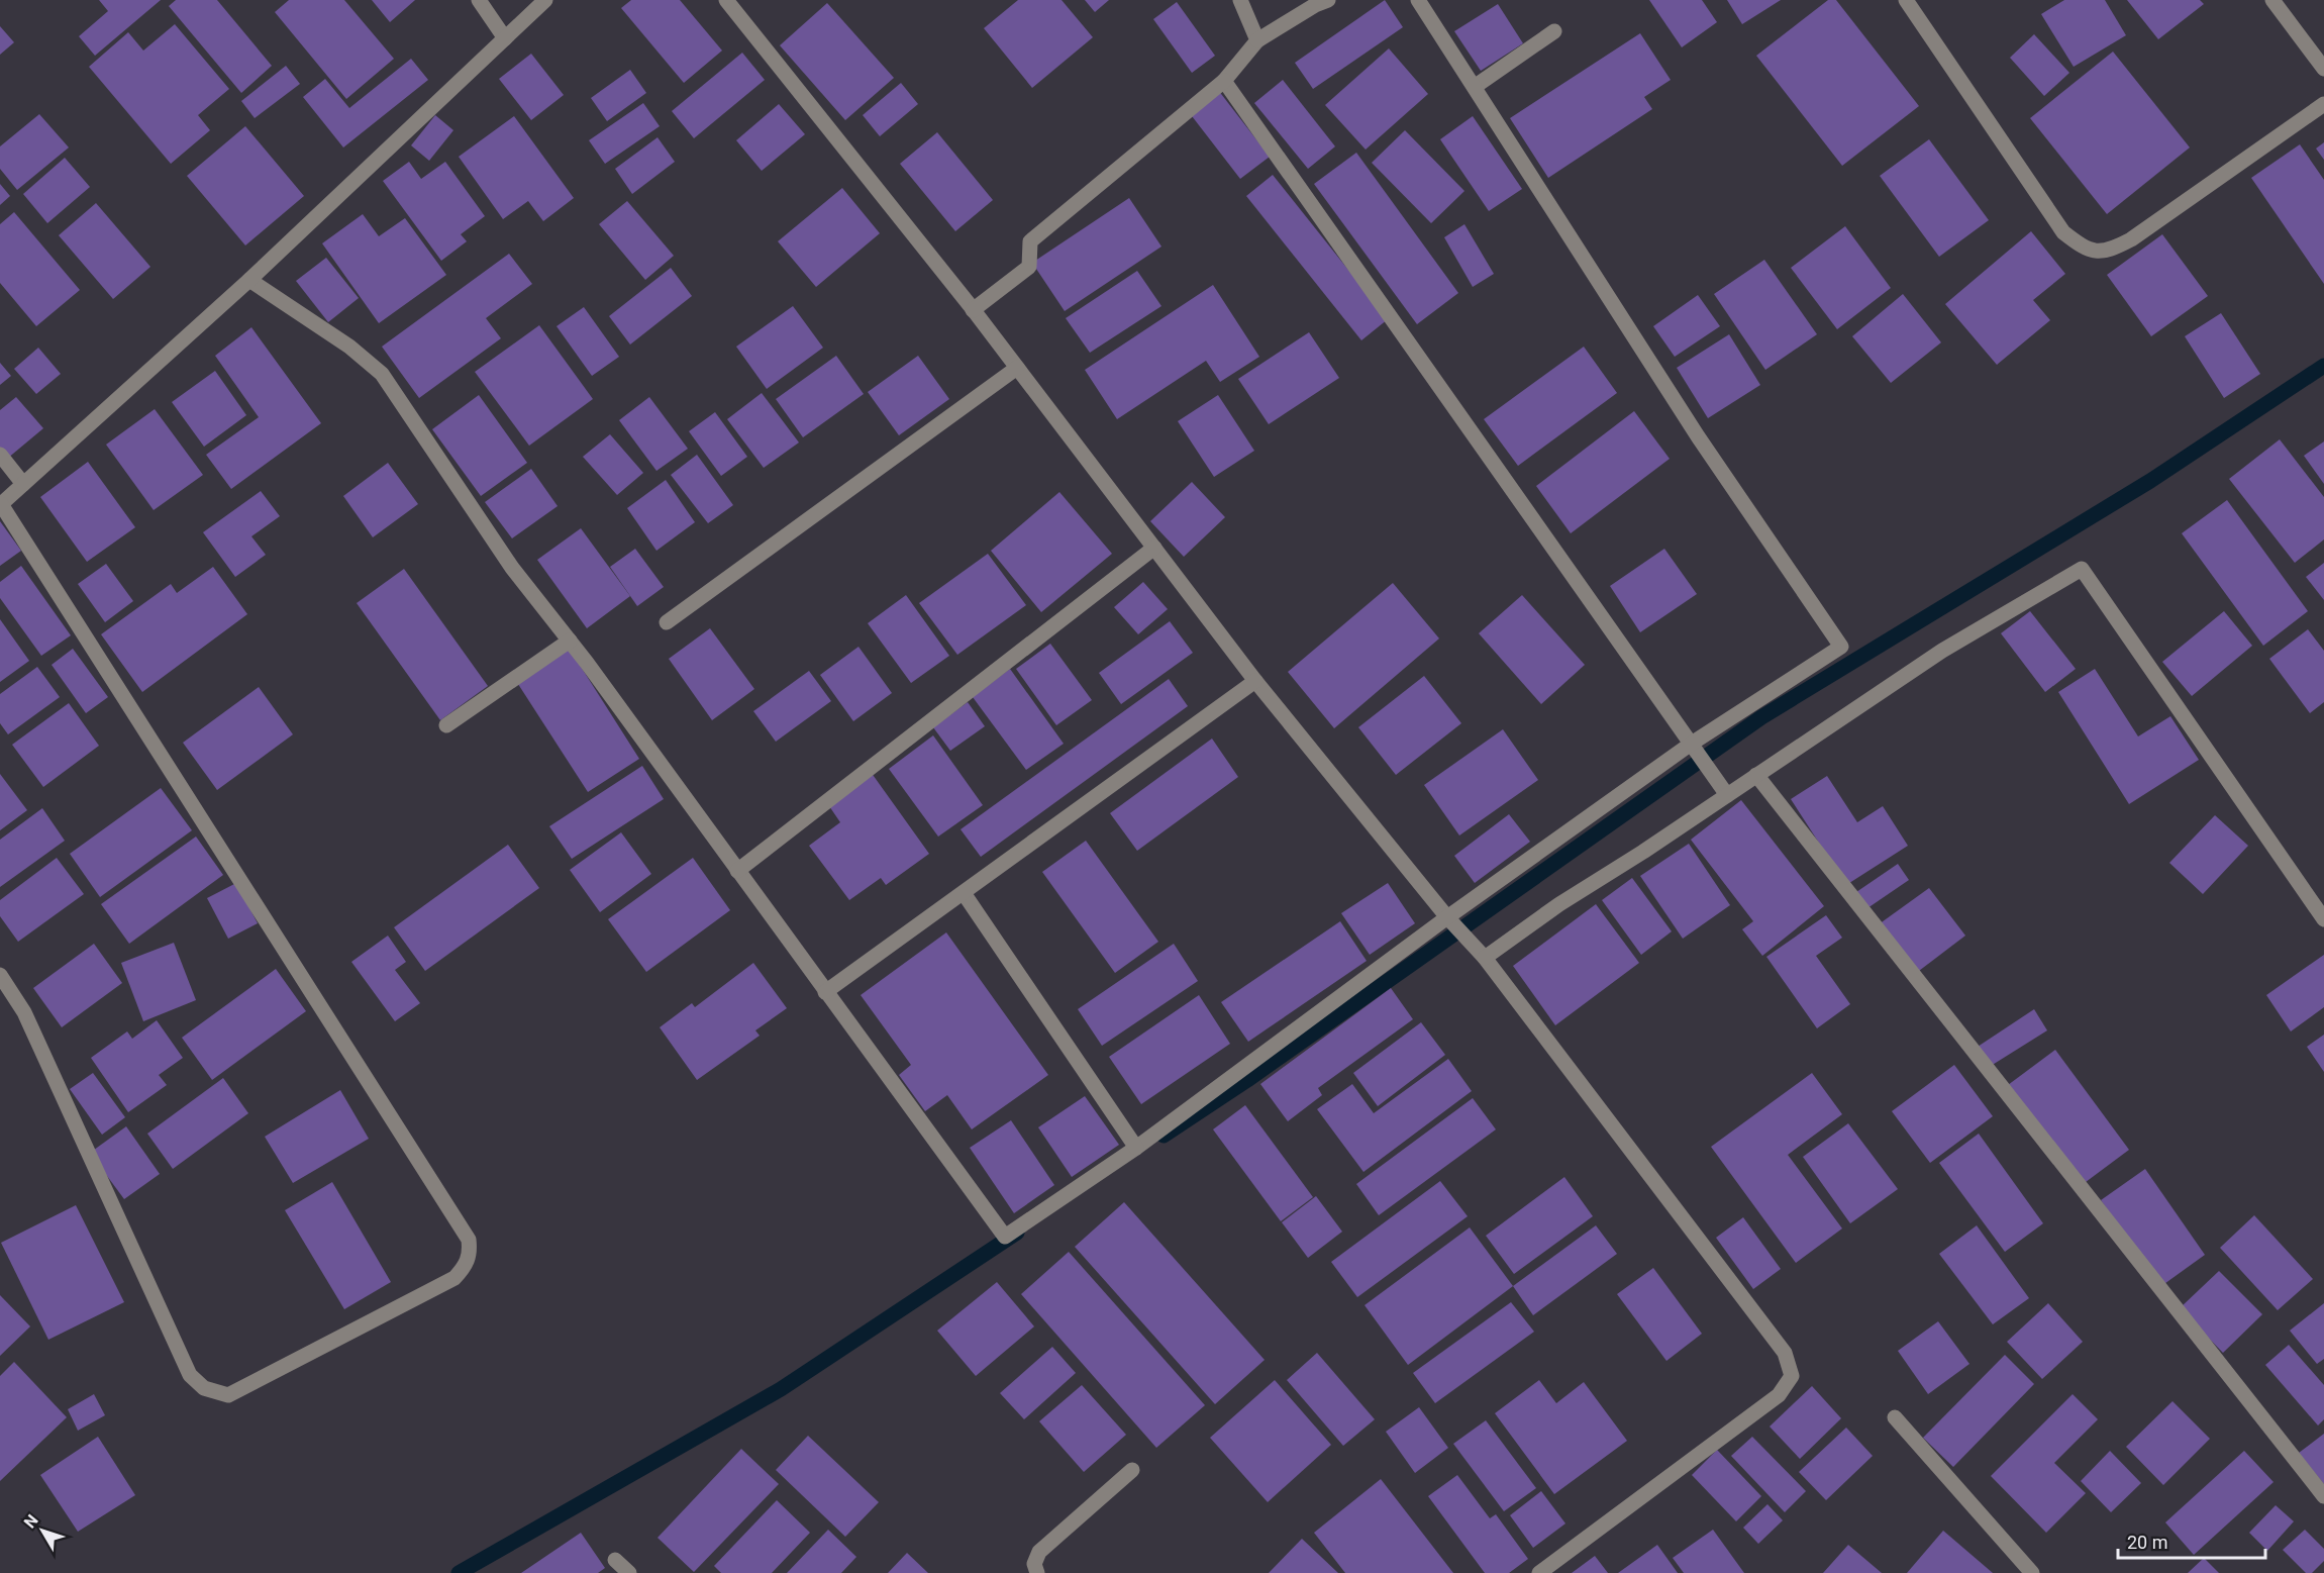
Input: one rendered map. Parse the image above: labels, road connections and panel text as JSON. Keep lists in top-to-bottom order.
{
  "scale_bar": "20 m",
  "north": "top left"
}
